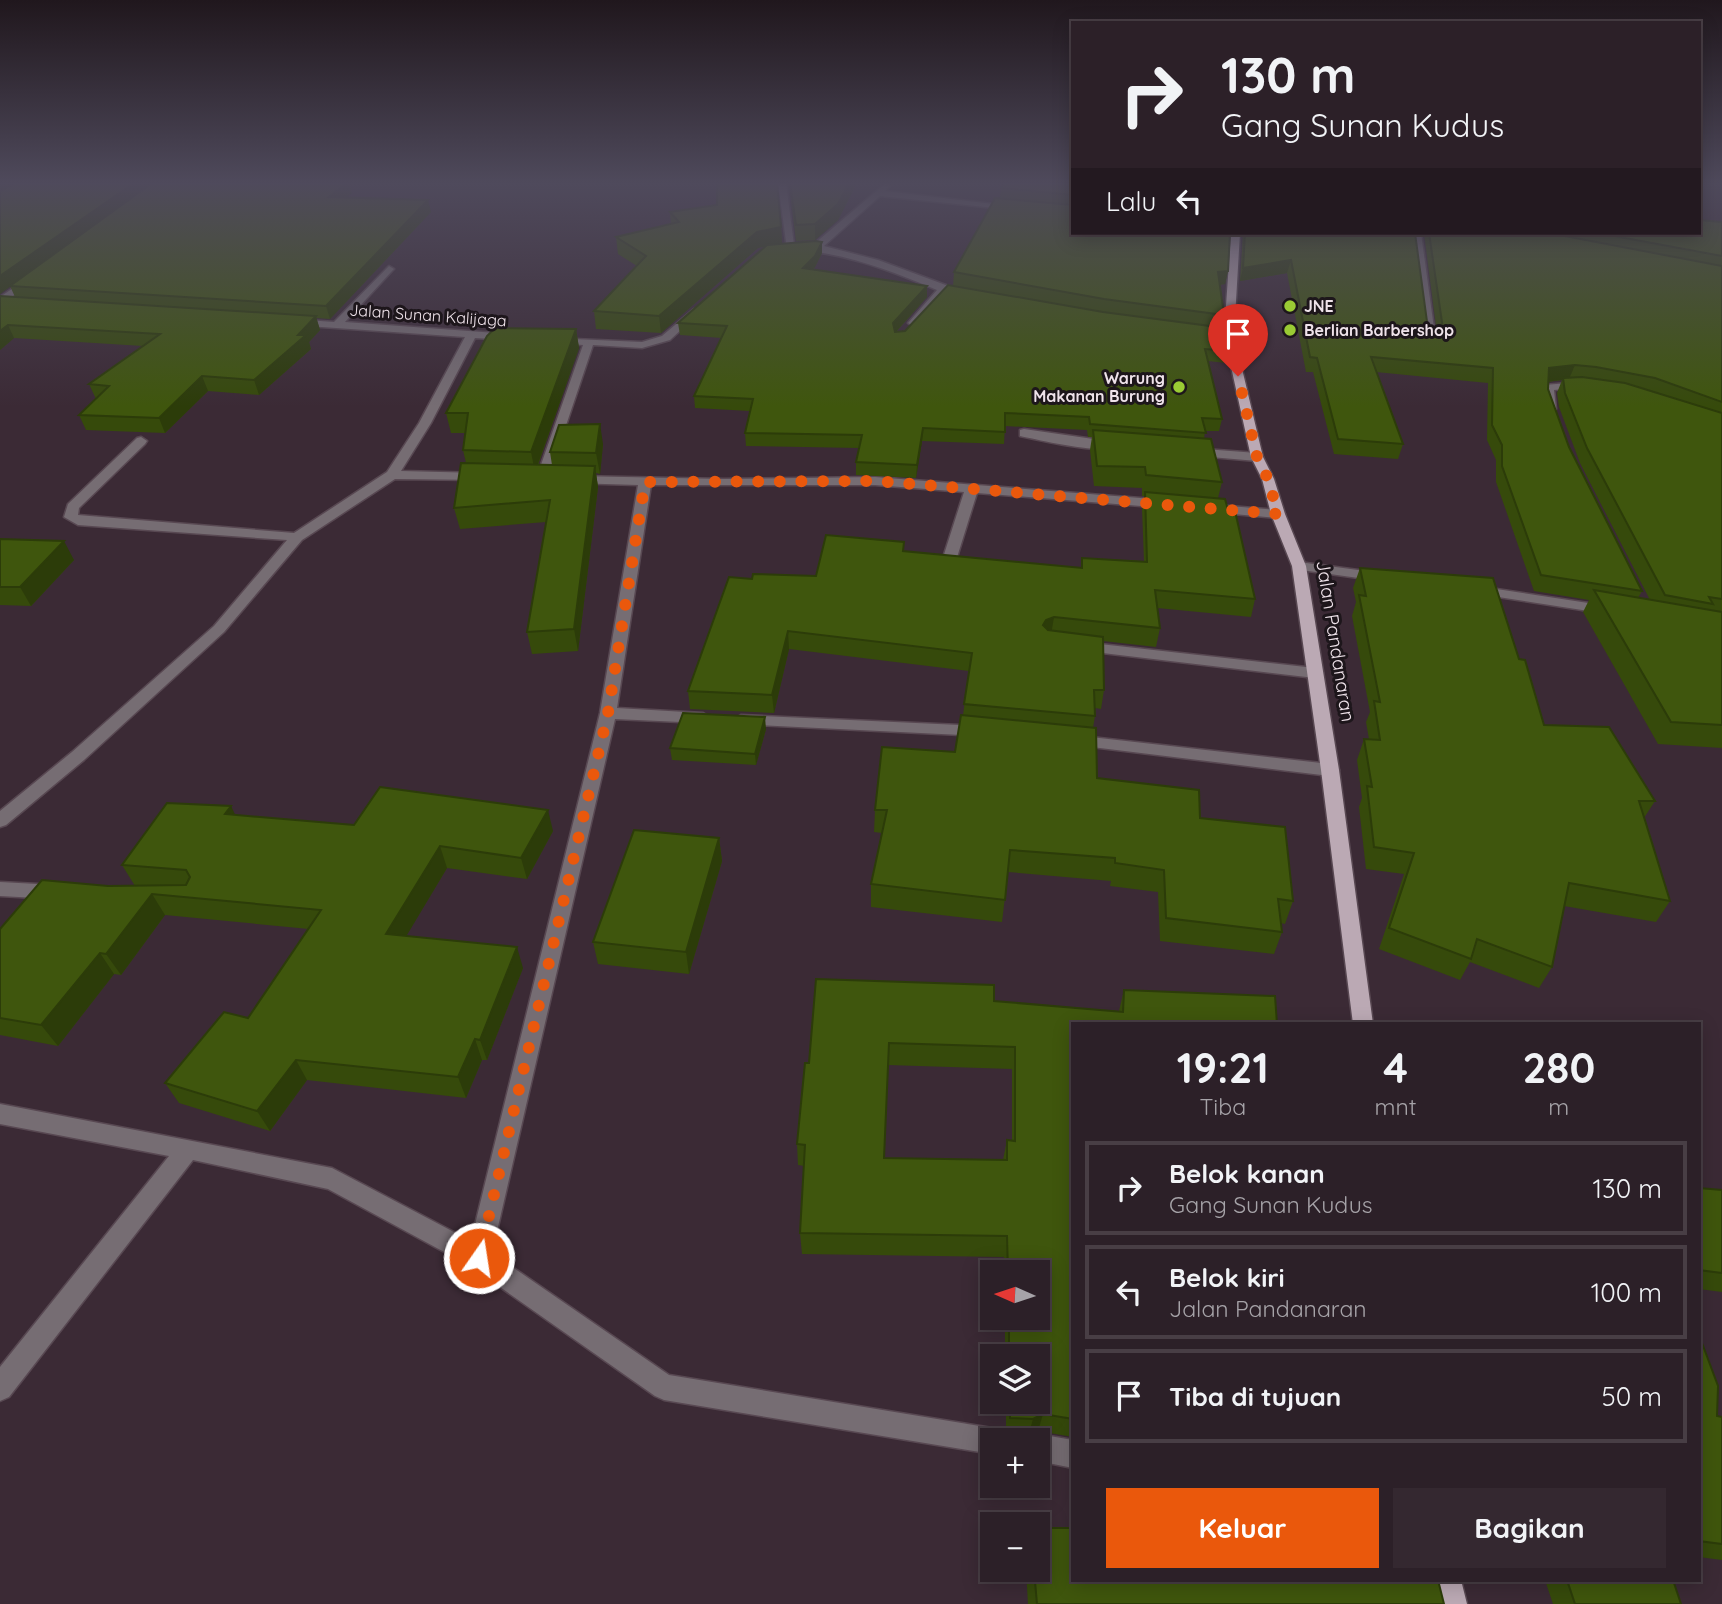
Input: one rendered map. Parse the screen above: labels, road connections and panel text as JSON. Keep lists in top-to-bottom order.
{
  "streets": {
    "main road": ["Jalan Pandanaran"],
    "street": ["Jalan Sunan Kalijaga"]
  },
  "places": ["JNE", "Berlian Barbershop", "Warung Makanan Burung"],
  "north": "left",
  "page": {
    "turn": ["130 m", "Gang Sunan Kudus"],
    "then": "Lalu",
    "eta": [
      "19:21",
      "Tiba",
      "4",
      "mnt",
      "280",
      "m"
    ],
    "list": [
      {
        "name": "Belok kanan",
        "note": "Gang Sunan Kudus",
        "value": "130 m"
      },
      {
        "name": "Belok kiri",
        "note": "Jalan Pandanaran",
        "value": "100 m"
      },
      {
        "name": "Tiba di tujuan",
        "value": "50 m"
      }
    ],
    "map_buttons": ["+", "−"],
    "buttons": ["Keluar", "Bagikan"]
  }
}
